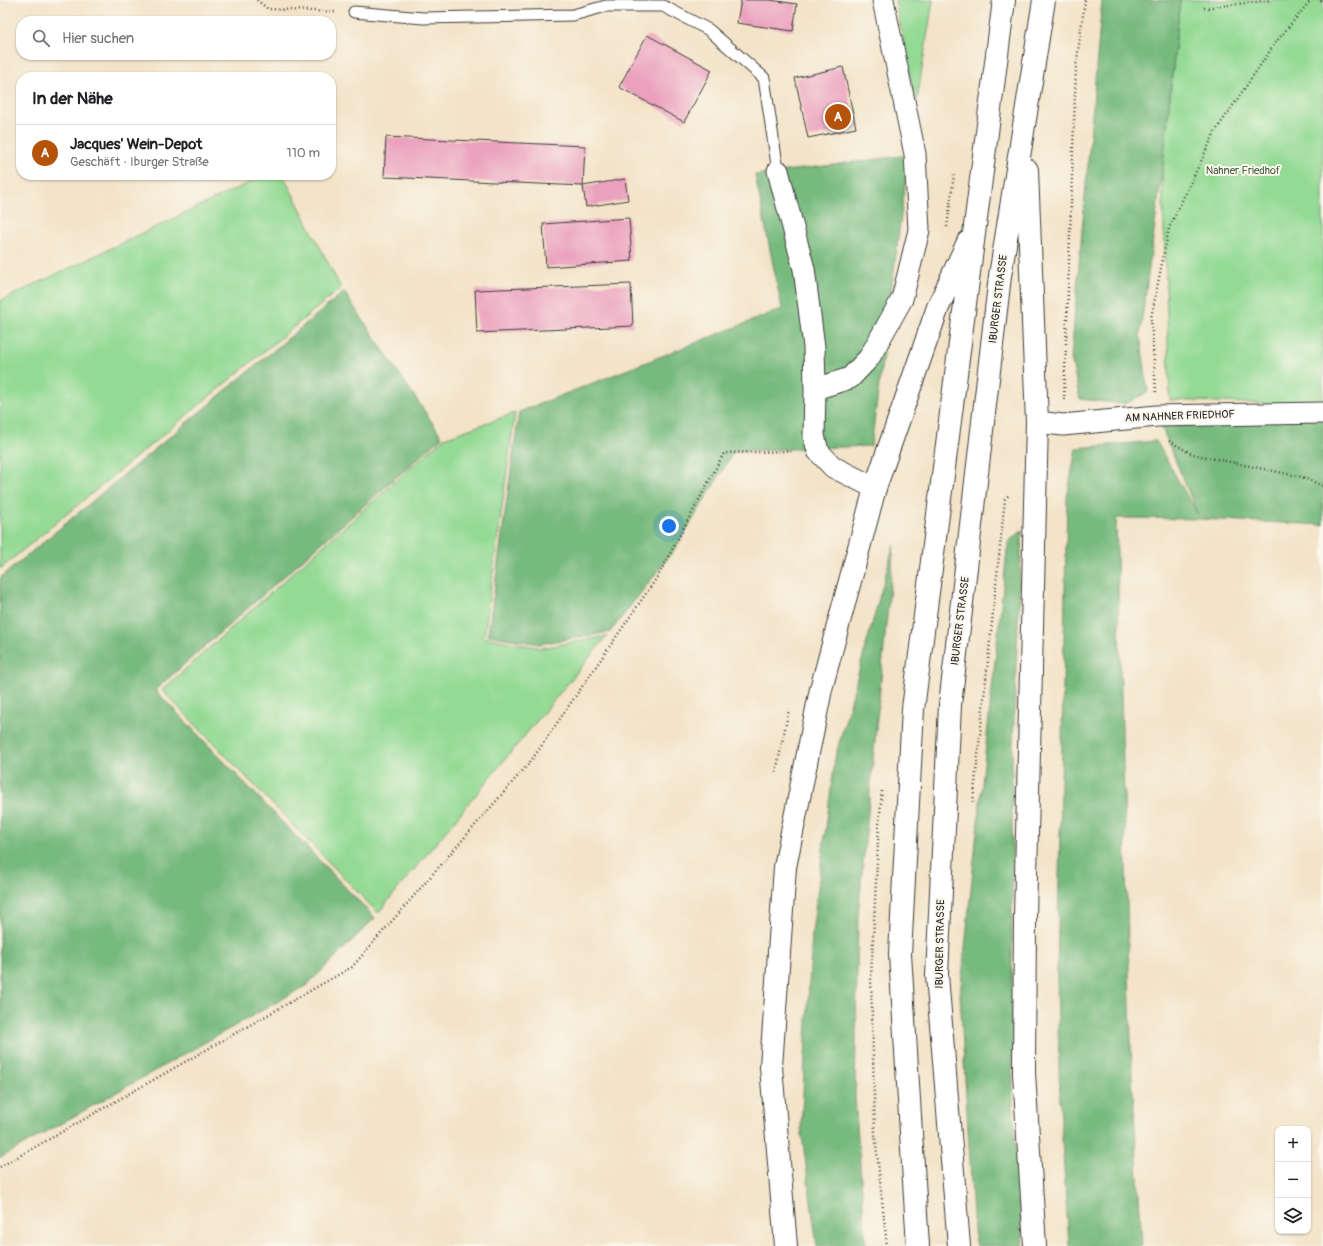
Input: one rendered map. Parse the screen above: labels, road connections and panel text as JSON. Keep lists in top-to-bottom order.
{
  "streets": {
    "main road": ["IBURGER STRASSE"],
    "street": ["AM NAHNER FRIEDHOF"]
  },
  "parks": ["Nahner Friedhof"],
  "page": {
    "search": "Hier suchen",
    "heading": "In der Nähe",
    "pins": "A",
    "list": [
      {
        "mark": "A",
        "name": "Jacques' Wein-Depot",
        "note": "Geschäft · Iburger Straße",
        "value": "110 m"
      }
    ],
    "map_buttons": ["+", "−"]
  }
}
